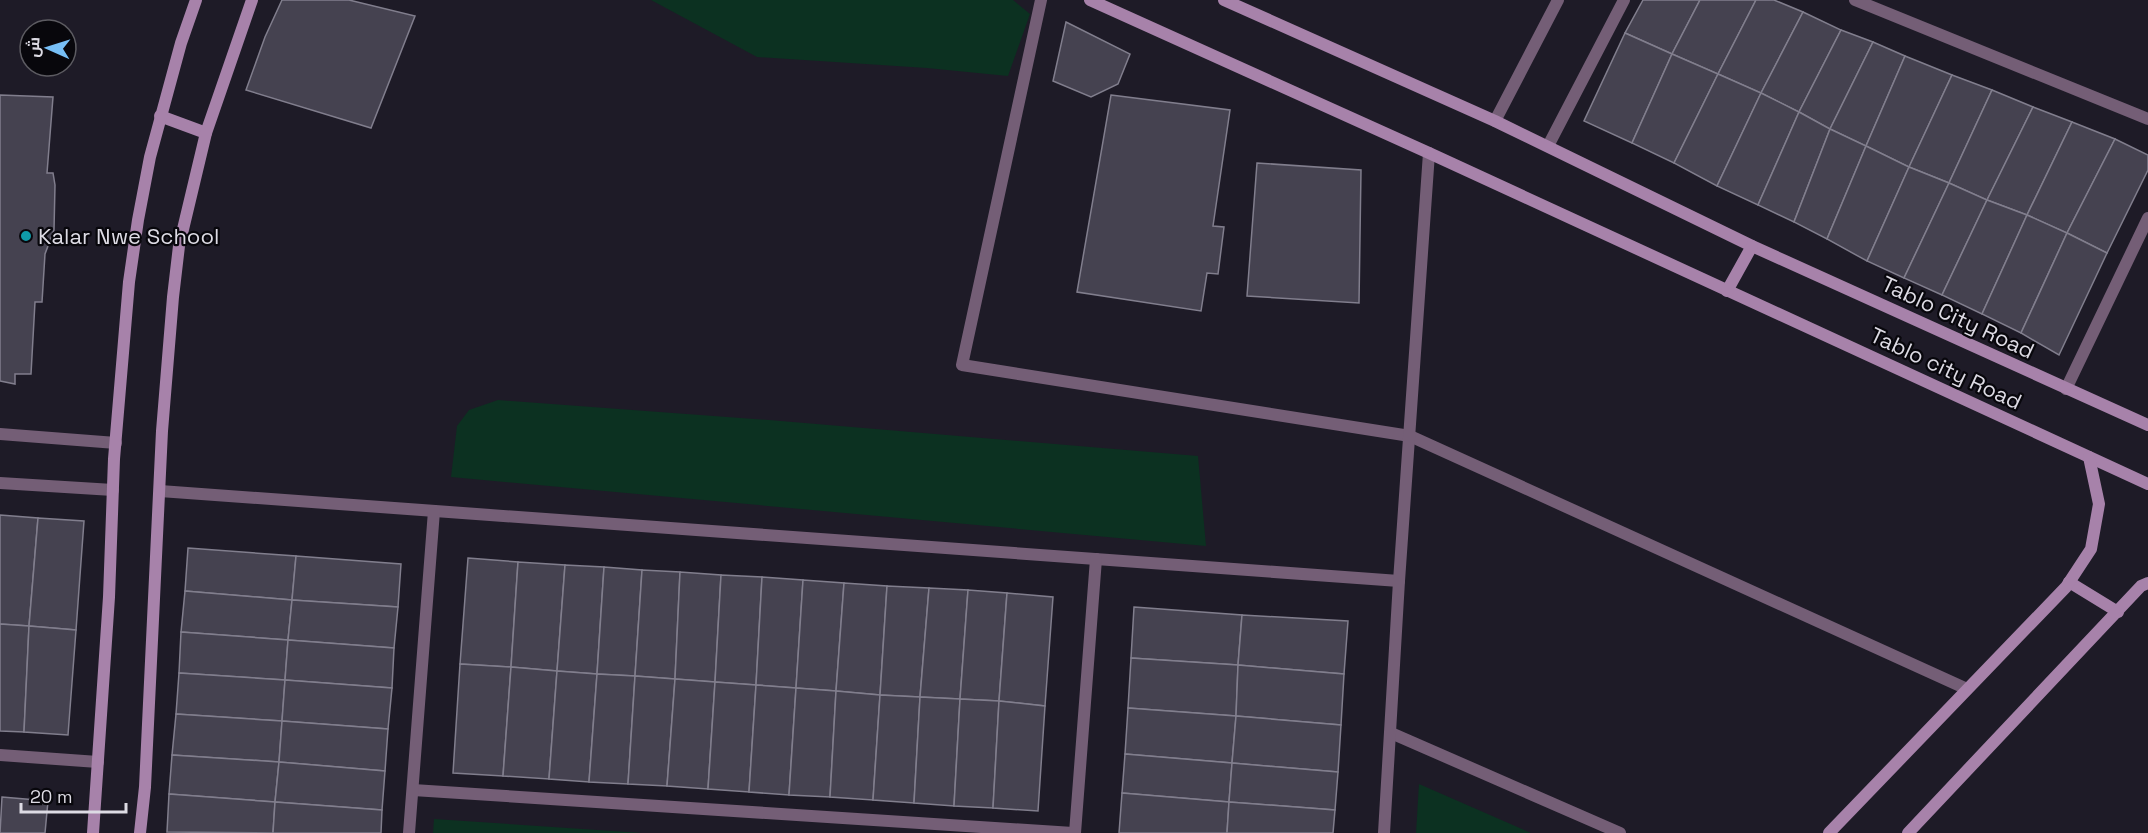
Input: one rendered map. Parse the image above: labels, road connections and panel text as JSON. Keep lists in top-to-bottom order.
{
  "streets": {
    "street": ["Tablo City Road", "Tablo city Road"]
  },
  "places": ["Kalar Nwe School"],
  "scale_bar": "20 m",
  "north": "left"
}
